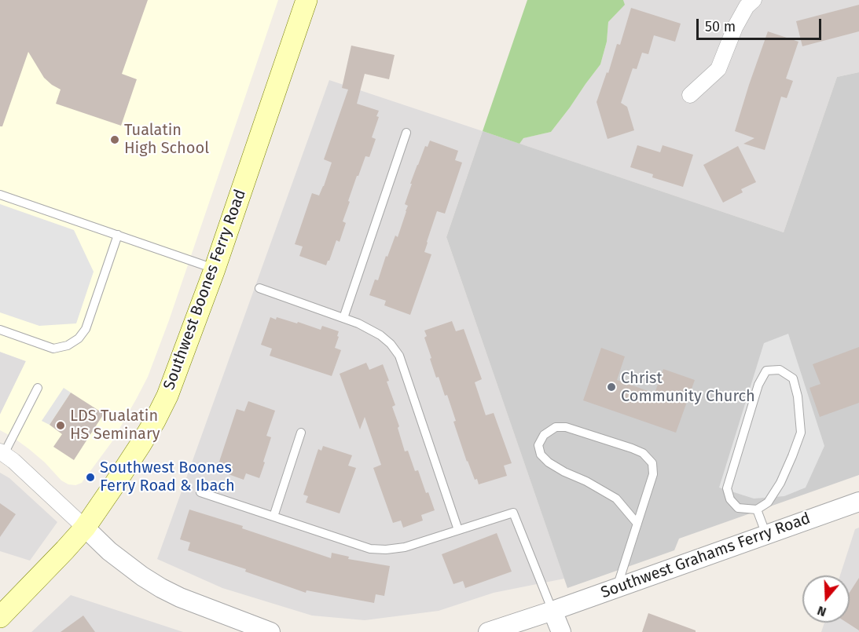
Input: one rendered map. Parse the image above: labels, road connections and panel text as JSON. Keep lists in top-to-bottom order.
{
  "streets": {
    "main road": ["Southwest Boones Ferry Road"],
    "street": ["Southwest Grahams Ferry Road"]
  },
  "places": [
    "Tualatin High School",
    "Christ Community Church",
    "LDS Tualatin HS Seminary",
    "Southwest Boones Ferry Road & Ibach"
  ],
  "scale_bar": "50 m",
  "north": "bottom"
}
